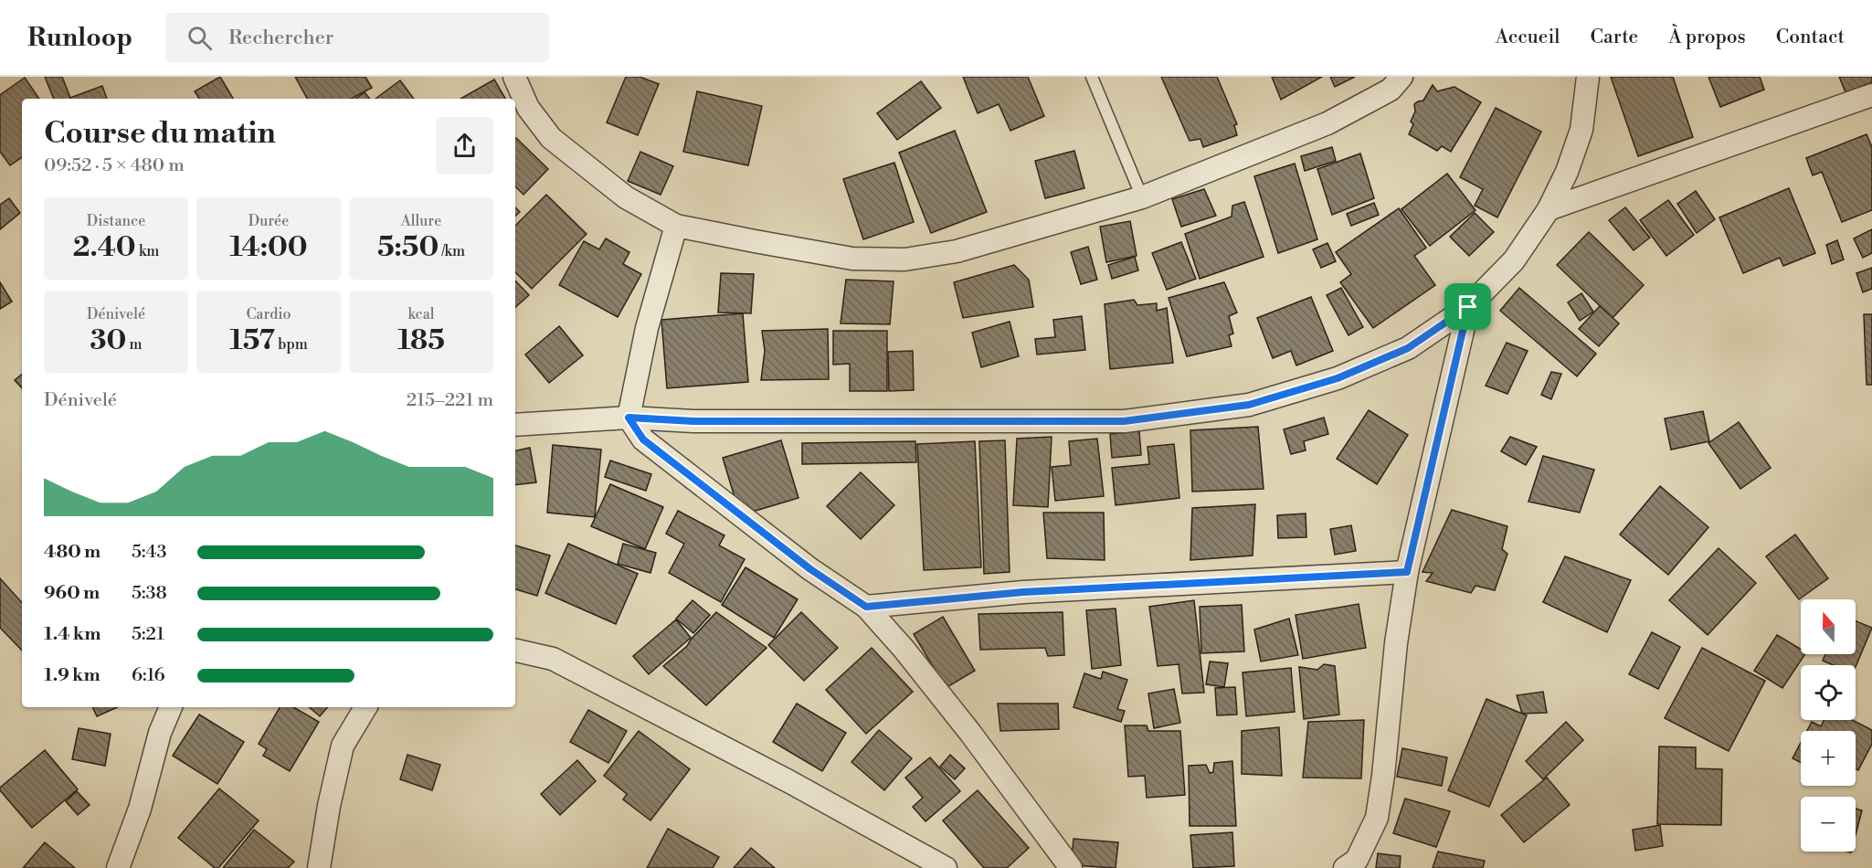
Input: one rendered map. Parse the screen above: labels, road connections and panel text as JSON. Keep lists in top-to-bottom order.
{
  "north": "top",
  "page": {
    "header": "Runloop",
    "search": "Rechercher",
    "nav": [
      "Accueil",
      "Carte",
      "À propos",
      "Contact"
    ],
    "heading": ["Course du matin", "09:52 · 5 × 480 m"],
    "stats": [
      ["Distance", "2.40 km"],
      ["Durée", "14:00"],
      ["Allure", "5:50 /km"],
      ["Dénivelé", "30 m"],
      ["Cardio", "157 bpm"],
      ["kcal", "185"]
    ],
    "chart": ["Dénivelé", "215–221 m"],
    "list": [
      {
        "name": "480 m",
        "note": "5:43"
      },
      {
        "name": "960 m",
        "note": "5:38"
      },
      {
        "name": "1.4 km",
        "note": "5:21"
      },
      {
        "name": "1.9 km",
        "note": "6:16"
      }
    ],
    "map_buttons": ["+", "−"]
  }
}
